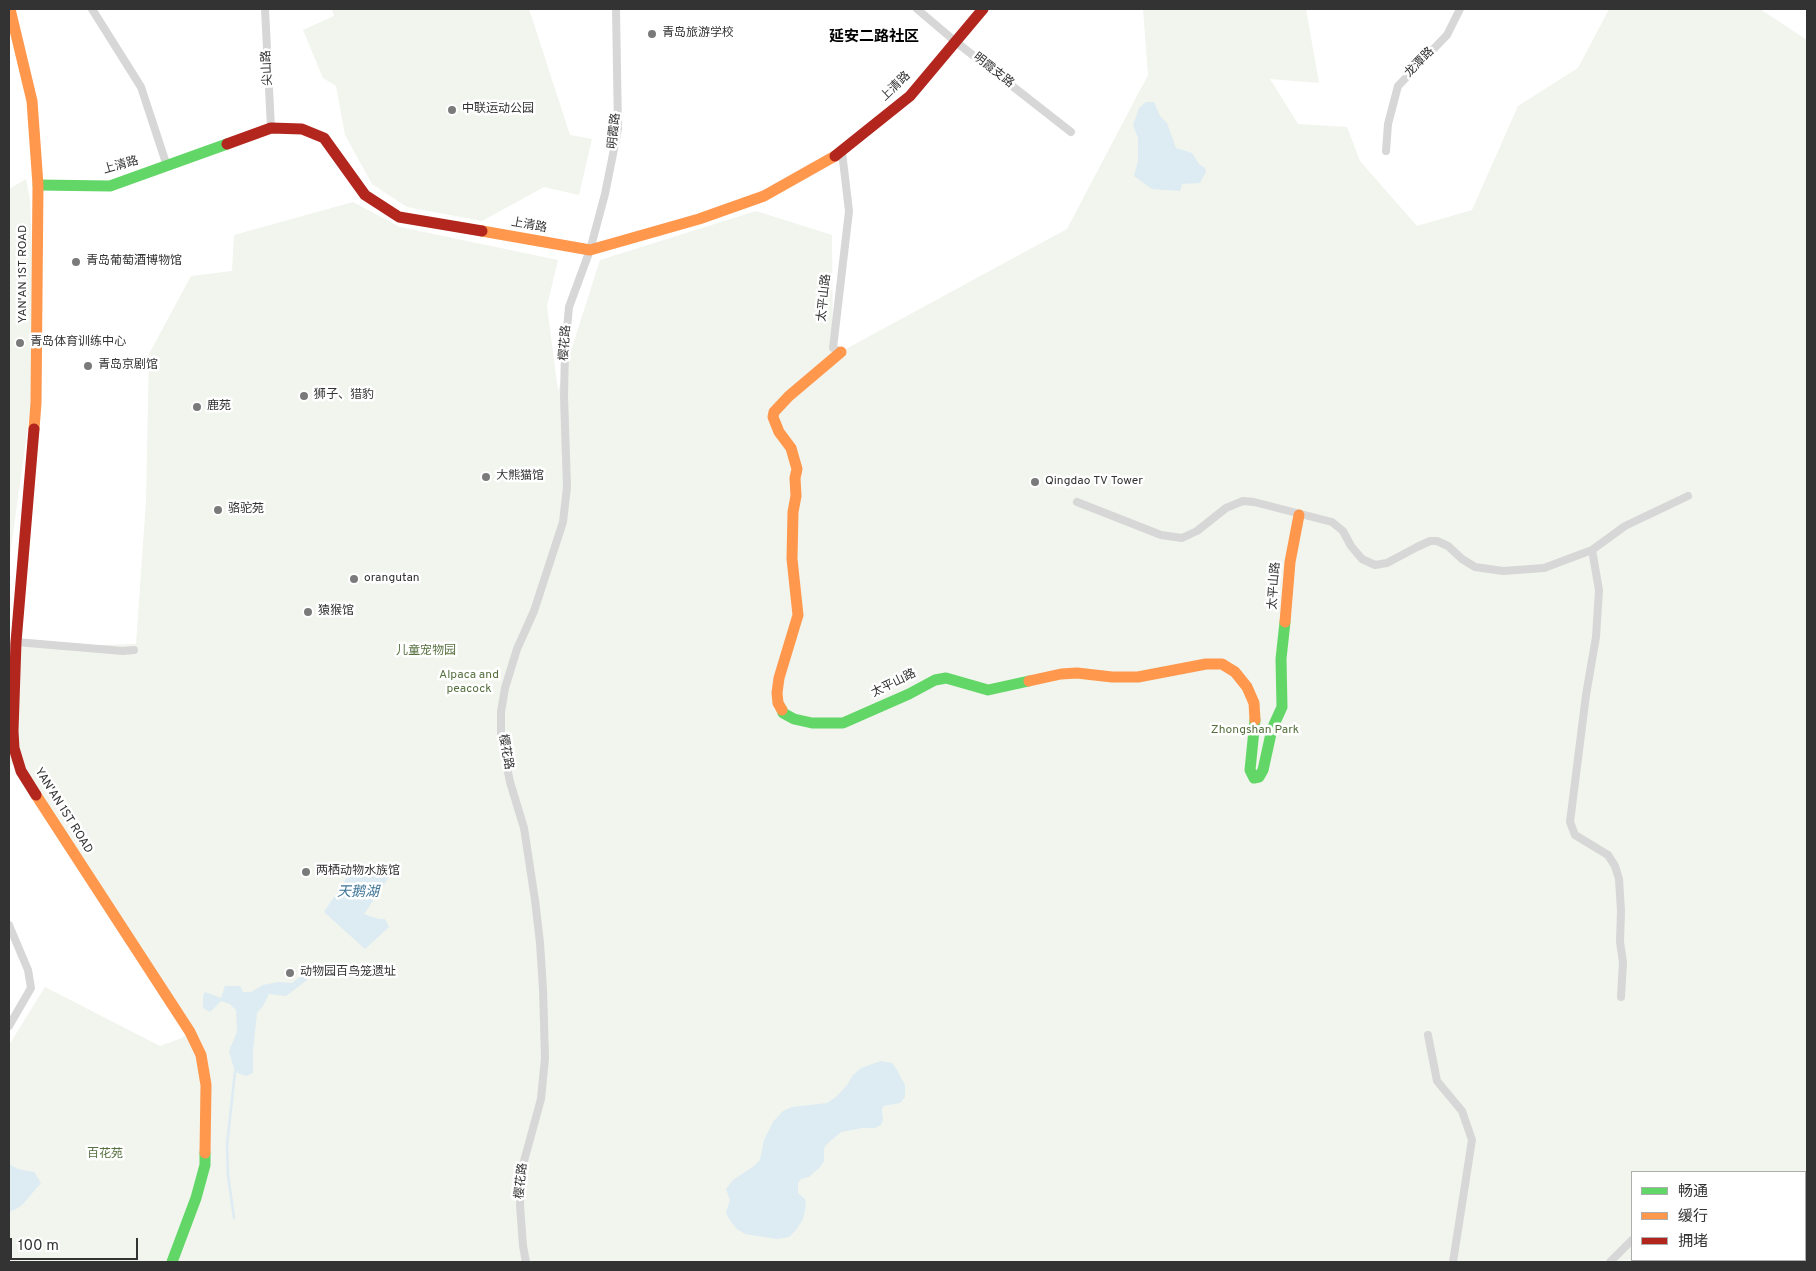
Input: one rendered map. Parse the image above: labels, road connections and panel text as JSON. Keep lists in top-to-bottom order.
{
  "streets": {
    "street": [
      "龙潭路",
      "尖山路",
      "明霞支路",
      "上清路",
      "明霞路",
      "YAN'AN 1ST ROAD",
      "太平山路",
      "樱花路"
    ]
  },
  "crossings": [
    ["尖山路", "上清路"],
    ["明霞支路", "上清路"],
    ["上清路", "明霞路"],
    ["上清路", "YAN'AN 1ST ROAD"],
    ["上清路", "太平山路"],
    ["上清路", "樱花路"],
    ["明霞路", "樱花路"]
  ],
  "districts": ["延安二路社区"],
  "water": ["天鹅湖"],
  "parks": [
    "儿童宠物园",
    "Alpaca and peacock",
    "Zhongshan Park",
    "百花苑"
  ],
  "places": [
    "青岛旅游学校",
    "中联运动公园",
    "青岛葡萄酒博物馆",
    "青岛体育训练中心",
    "青岛京剧馆",
    "狮子、猎豹",
    "鹿苑",
    "大熊猫馆",
    "Qingdao TV Tower",
    "骆驼苑",
    "orangutan",
    "猿猴馆",
    "两栖动物水族馆",
    "动物园百鸟笼遗址"
  ],
  "legend": ["畅通", "缓行", "拥堵"],
  "scale_bar": "100 m"
}
